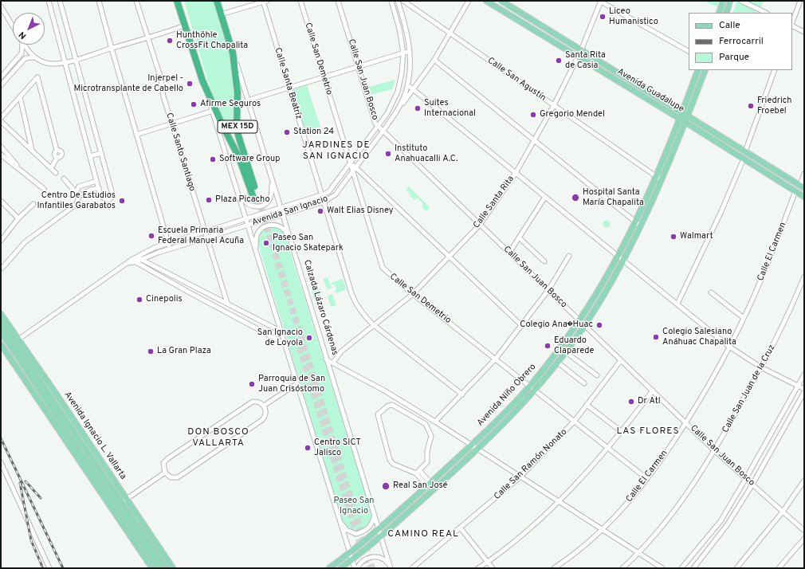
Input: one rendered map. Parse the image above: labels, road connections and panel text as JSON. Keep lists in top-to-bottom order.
{
  "streets": {
    "highway": ["MEX 15D", "Calzada Lázaro Cárdenas"],
    "main road": ["Avenida Guadalupe", "Avenida Niño Obrero", "Avenida Ignacio L. Vallarta"],
    "street": [
      "Calle San Demetrio",
      "Calle San Juan Bosco",
      "Calle San Agustín",
      "Calle Santa Beatríz",
      "Calle Santo Santiago",
      "Calle Santa Rita",
      "Avenida San Ignacio",
      "Calle El Carmen",
      "Calle San Juan de la Cruz",
      "Calle San Ramón Nonato"
    ]
  },
  "crossings": [
    ["Calle San Demetrio", "Calle Santa Rita"],
    ["Calle San Demetrio", "Avenida San Ignacio"],
    ["Calle San Demetrio", "Calle El Carmen"],
    ["Calle San Demetrio", "Avenida Niño Obrero"],
    ["Calle San Demetrio", "Calle San Ramón Nonato"],
    ["Calle San Juan Bosco", "Calle Santa Rita"],
    ["Calle San Juan Bosco", "Avenida San Ignacio"],
    ["Calle San Juan Bosco", "Calle El Carmen"],
    ["Calle San Juan Bosco", "Calle San Juan de la Cruz"],
    ["Calle San Juan Bosco", "Avenida Niño Obrero"],
    ["Calle San Juan Bosco", "Calle San Ramón Nonato"],
    ["Calle San Agustín", "Calle Santa Rita"],
    ["Calle San Agustín", "Avenida Niño Obrero"],
    ["Calle Santa Beatríz", "Calle Santa Rita"],
    ["Calle Santa Beatríz", "Avenida San Ignacio"],
    ["Avenida Guadalupe", "Calle Santa Rita"],
    ["Avenida Guadalupe", "Calle El Carmen"],
    ["Avenida Guadalupe", "Avenida Niño Obrero"],
    ["Calle Santo Santiago", "Avenida San Ignacio"],
    ["Avenida San Ignacio", "Calzada Lázaro Cárdenas"],
    ["Avenida San Ignacio", "Avenida Ignacio L. Vallarta"],
    ["Calzada Lázaro Cárdenas", "Avenida Niño Obrero"]
  ],
  "districts": [
    "JARDINES DE SAN IGNACIO",
    "LAS FLORES",
    "DON BOSCO VALLARTA",
    "CAMINO REAL"
  ],
  "parks": ["Paseo San Ignacio"],
  "places": [
    "Liceo Humanistico",
    "Hunthöhle CrossFit Chapalita",
    "Santa Rita de Casia",
    "Injerpel - Microtransplante de Cabello",
    "Afirme Seguros",
    "Friedrich Froebel",
    "Suites Internacional",
    "Gregorio Mendel",
    "Station 24",
    "Instituto Anahuacalli A.C.",
    "Software Group",
    "Hospital Santa María Chapalita",
    "Plaza Picacho",
    "Centro De Estudios Infantiles Garabatos",
    "Walt Elias Disney",
    "Escuela Primaria Federal Manuel Acuña",
    "Walmart",
    "Paseo San Ignacio Skatepark",
    "Cinepolis",
    "Colegio Ana�Huac",
    "Colegio Salesiano Anáhuac Chapalita",
    "San Ignacio de Loyola",
    "Eduardo Claparede",
    "La Gran Plaza",
    "Parroquia de San Juan Crisóstomo",
    "Dr Atl",
    "Centro SICT Jalisco",
    "Real San José"
  ],
  "legend": ["Calle", "Ferrocarril", "Parque"],
  "north": "bottom left"
}
